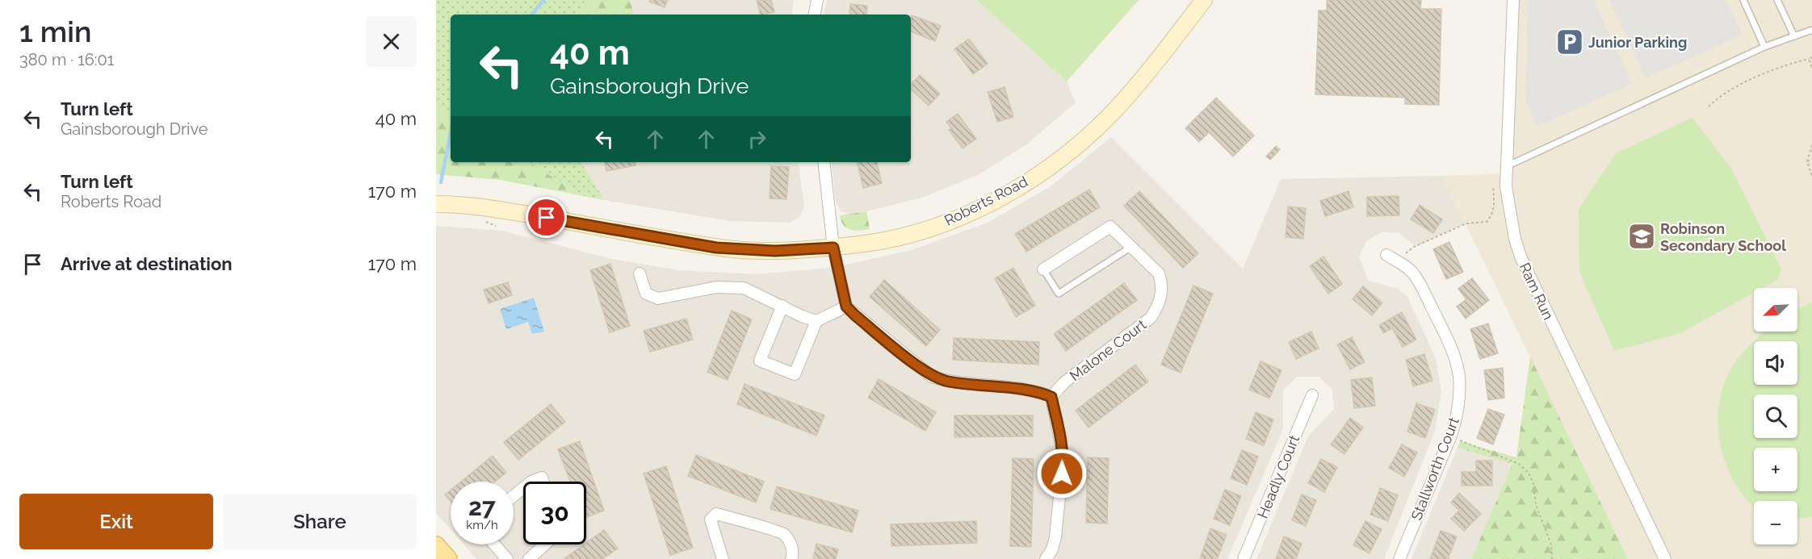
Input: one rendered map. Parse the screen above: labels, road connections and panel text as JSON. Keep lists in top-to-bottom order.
{
  "streets": {
    "main road": ["Roberts Road"],
    "street": [
      "Ram Run",
      "Malone Court",
      "Stallworth Court",
      "Headly Court"
    ]
  },
  "places": {
    "parking": ["Junior Parking"],
    "school or university": ["Robinson Secondary School"]
  },
  "north": "bottom left",
  "page": {
    "heading": ["1 min", "380 m · 16:01"],
    "turn": ["40 m", "Gainsborough Drive"],
    "list": [
      {
        "name": "Turn left",
        "note": "Gainsborough Drive",
        "value": "40 m"
      },
      {
        "name": "Turn left",
        "note": "Roberts Road",
        "value": "170 m"
      },
      {
        "name": "Arrive at destination",
        "value": "170 m"
      }
    ],
    "map_buttons": ["+", "−"],
    "speed": "27 km/h",
    "limit": "30",
    "buttons": ["Exit", "Share"]
  }
}
